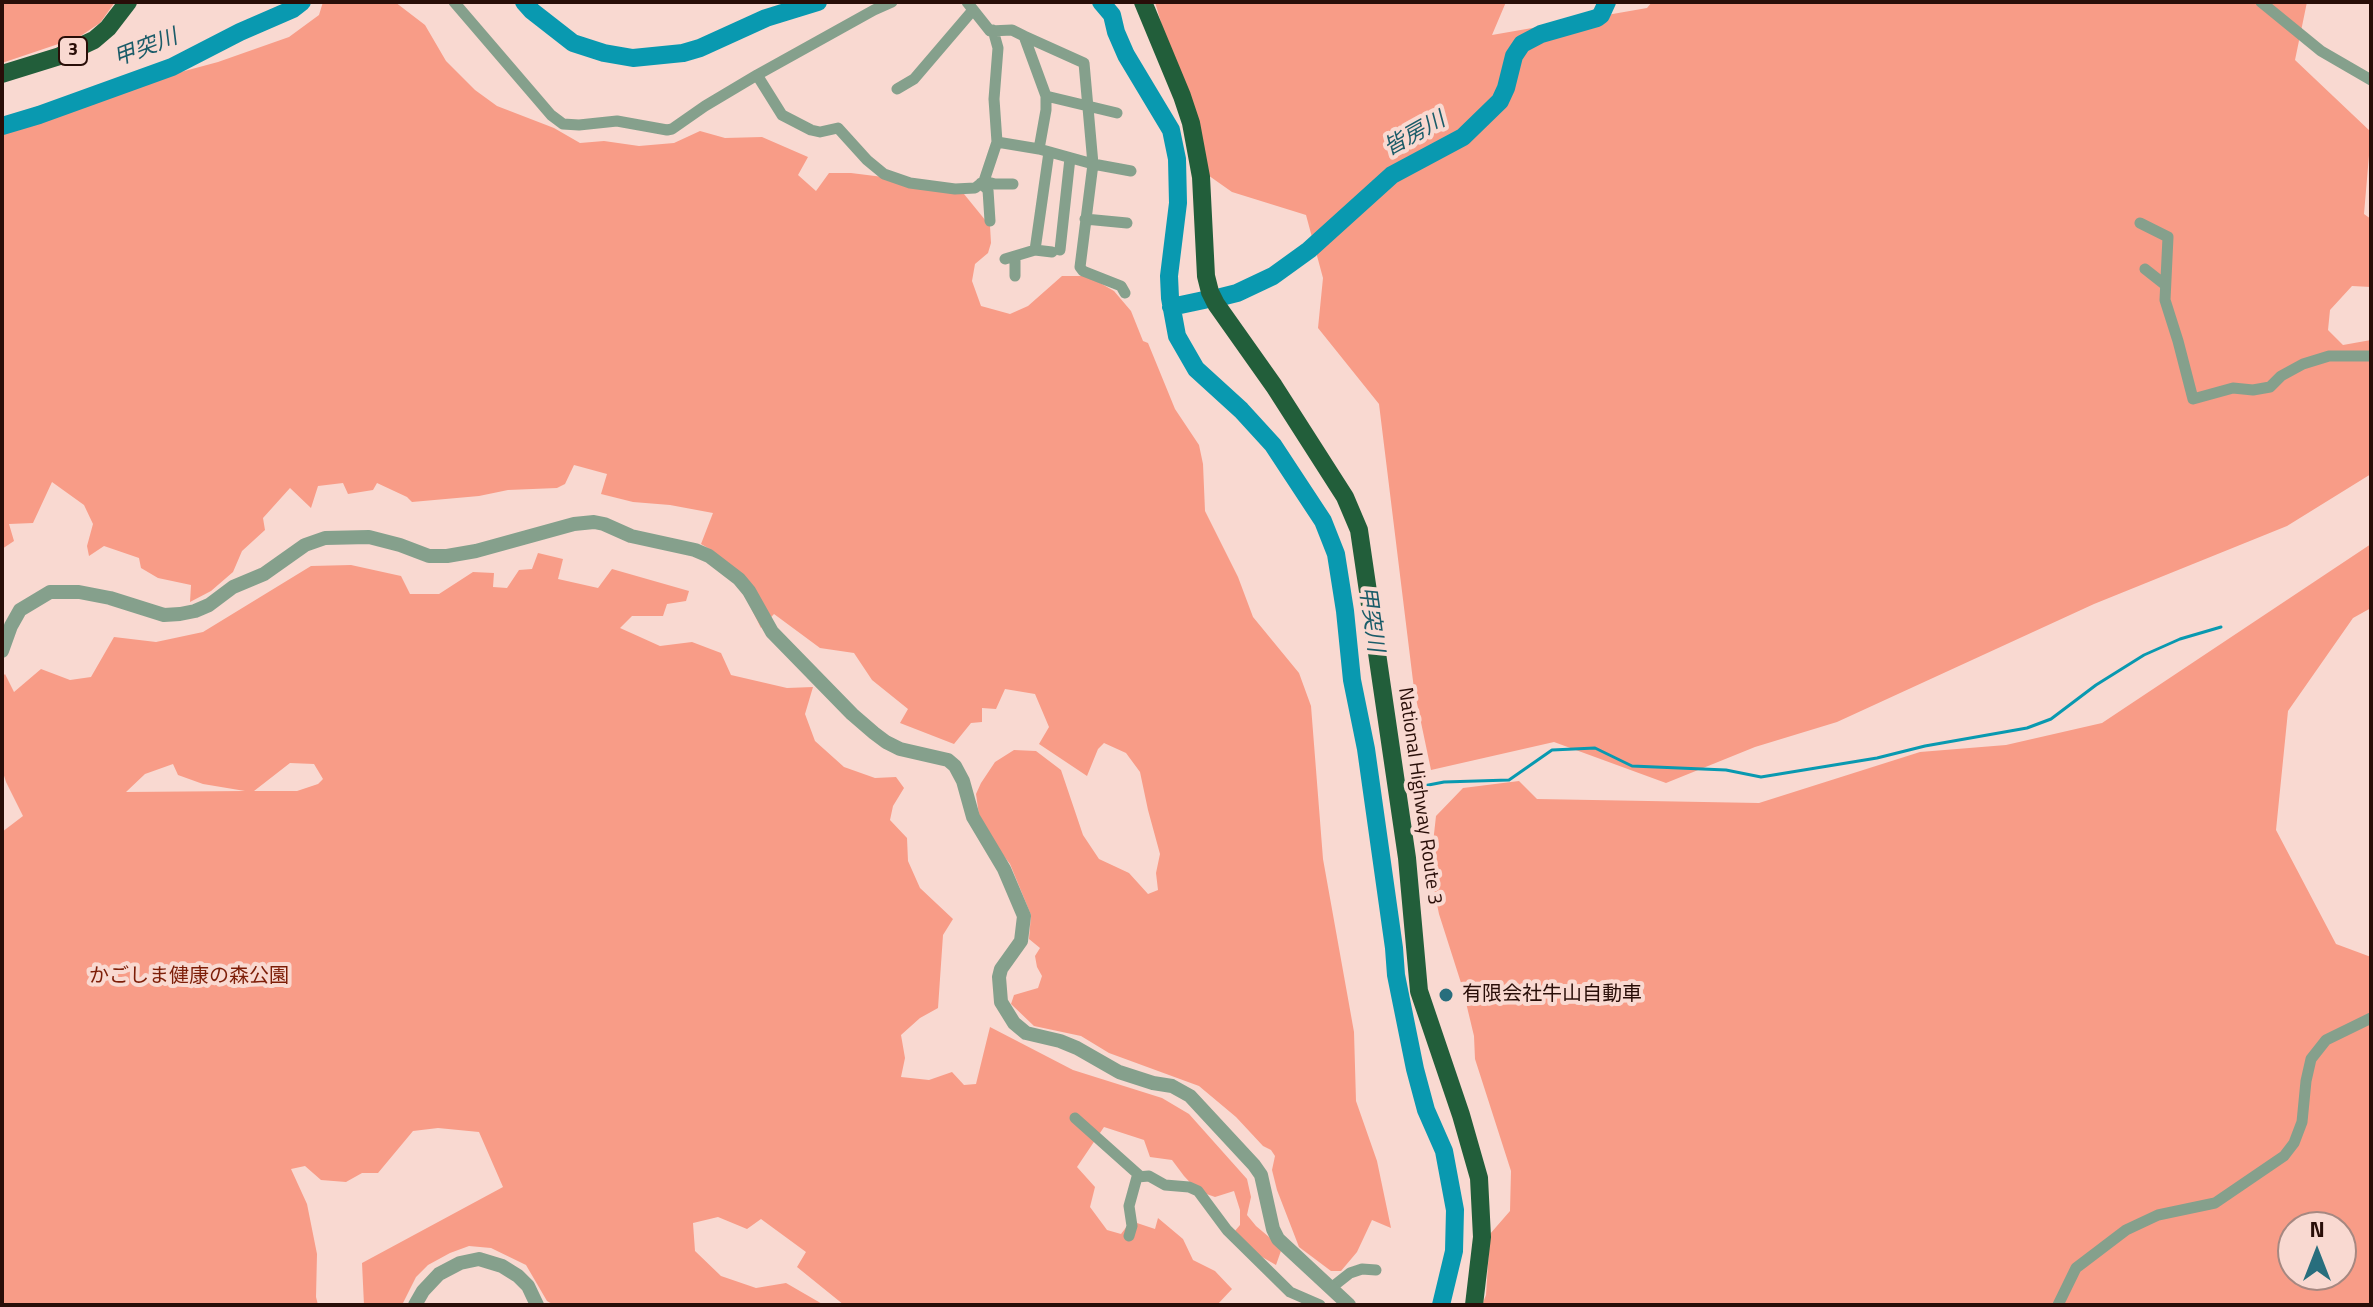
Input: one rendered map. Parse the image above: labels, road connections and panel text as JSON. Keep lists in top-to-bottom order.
{
  "streets": {
    "highway": ["3", "National Highway Route 3"]
  },
  "water": ["甲突川", "皆房川"],
  "parks": ["かごしま健康の森公園"],
  "places": ["有限会社牛山自動車"],
  "north": "top"
}
